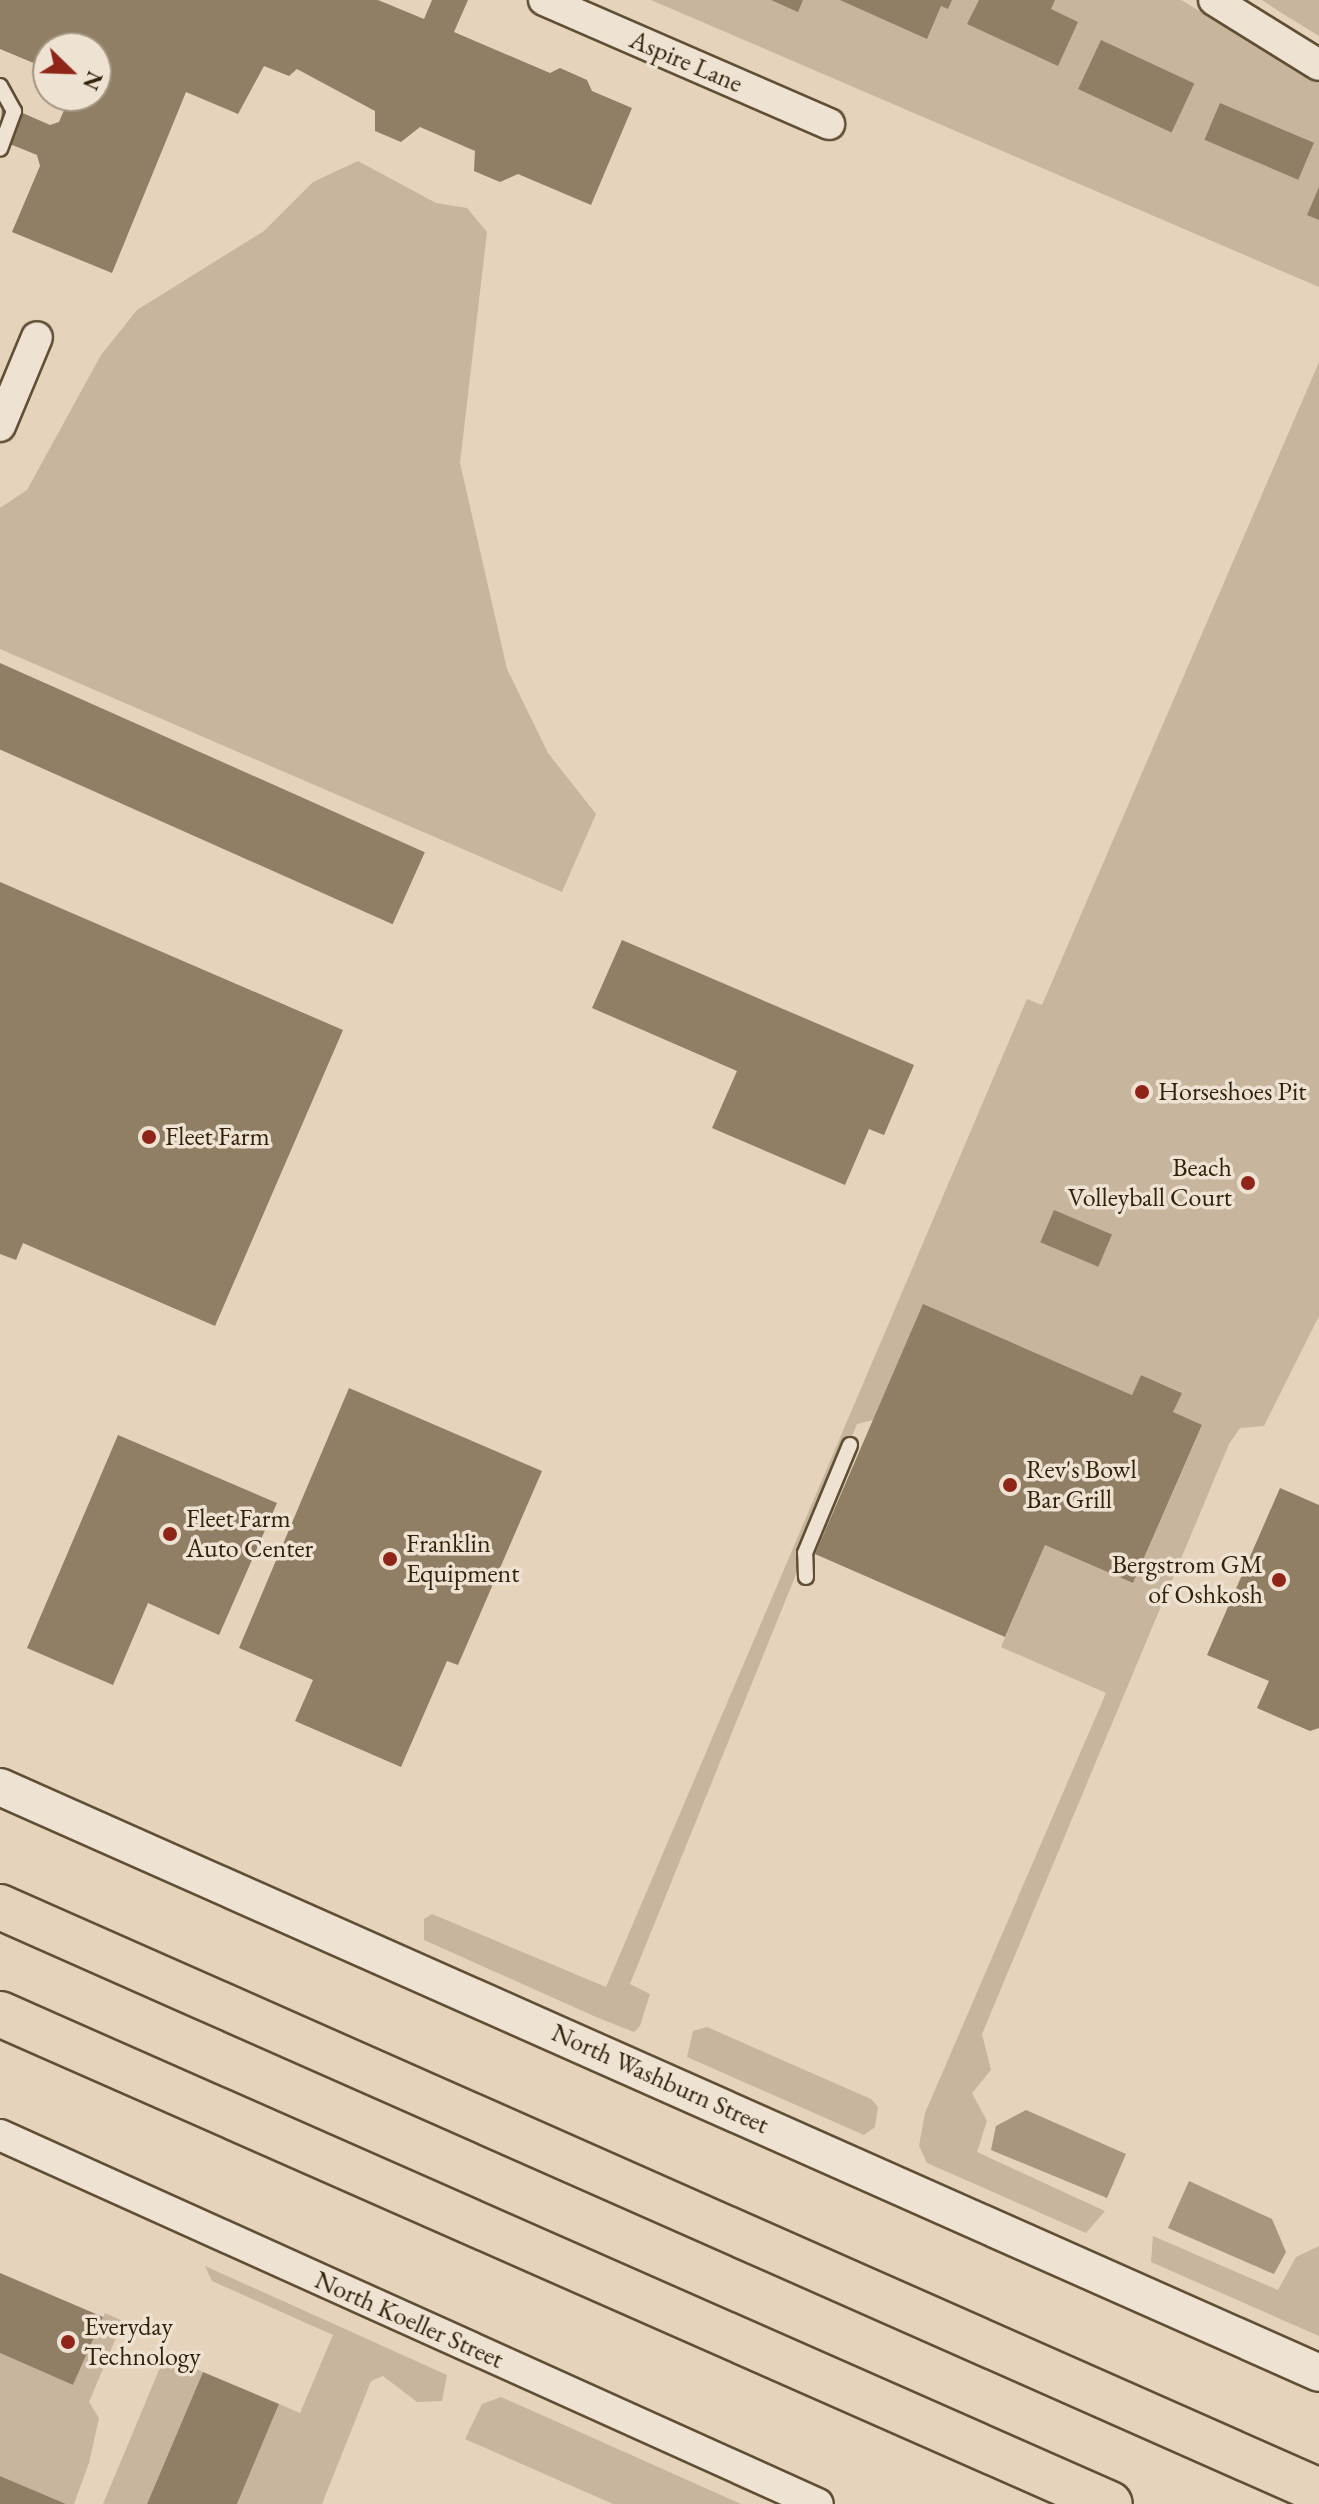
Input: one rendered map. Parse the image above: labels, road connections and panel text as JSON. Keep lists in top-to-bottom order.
{
  "streets": {
    "street": ["Aspire Lane", "North Washburn Street", "North Koeller Street"]
  },
  "places": [
    "Horseshoes Pit",
    "Fleet Farm",
    "Beach Volleyball Court",
    "Rev's Bowl Bar Grill",
    "Fleet Farm Auto Center",
    "Franklin Equipment",
    "Bergstrom GM of Oshkosh",
    "Everyday Technology"
  ],
  "north": "bottom right"
}
